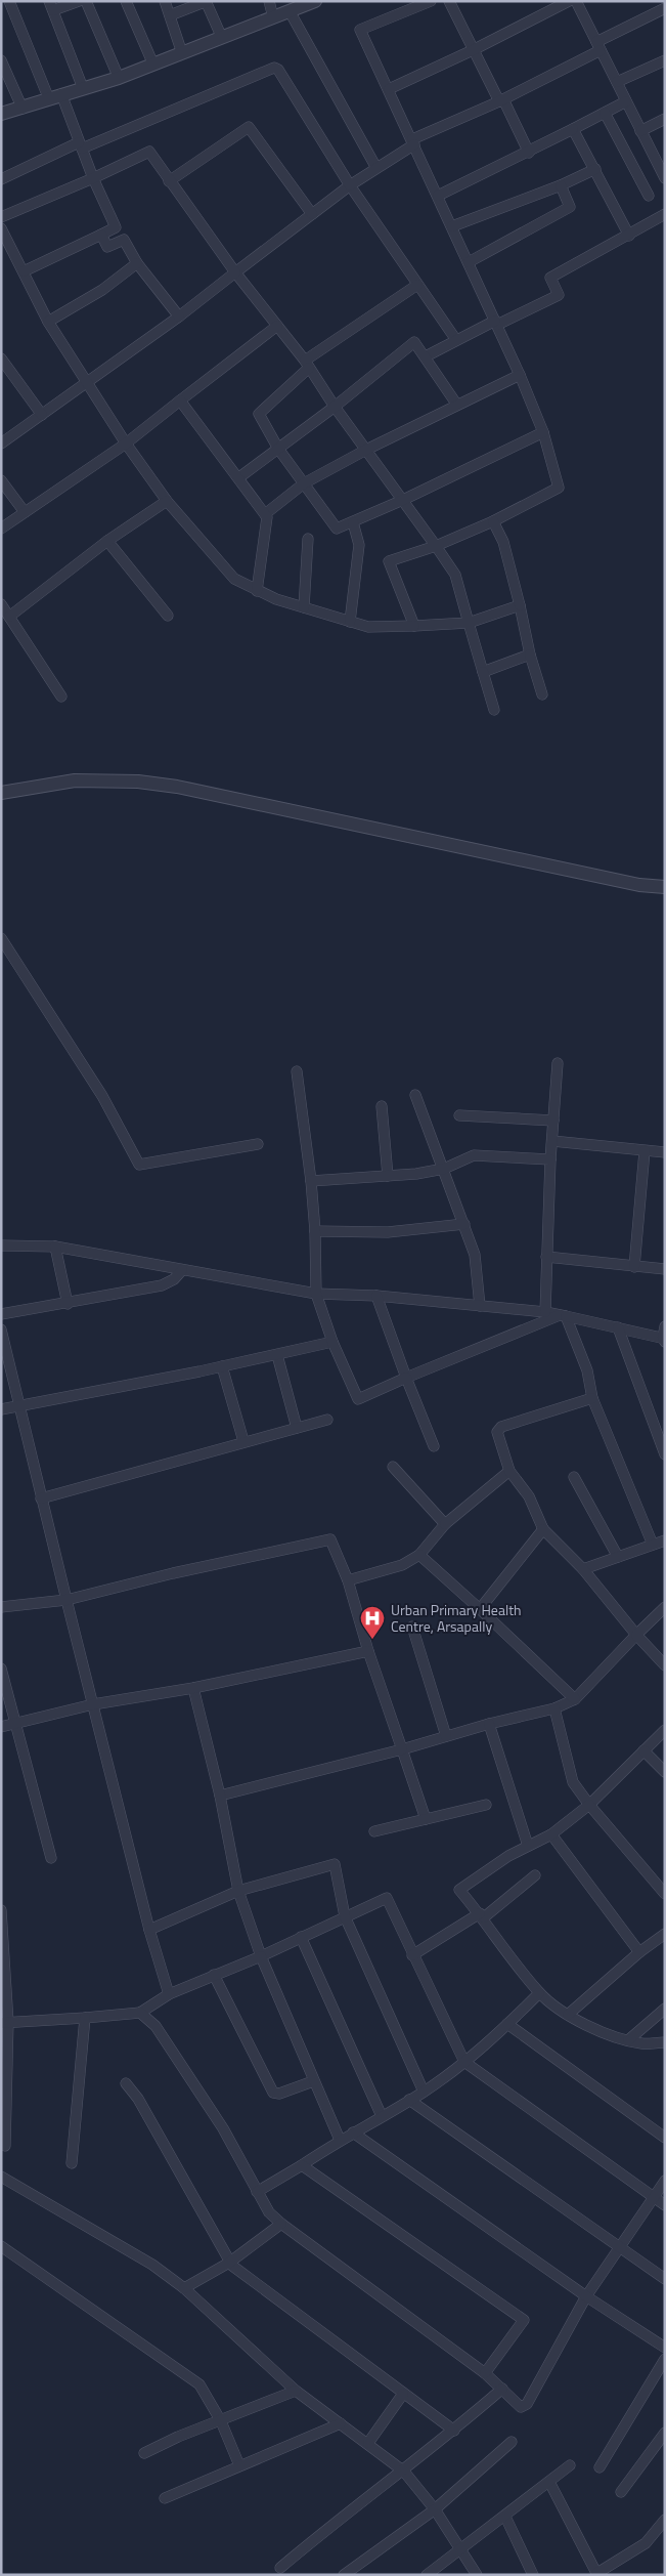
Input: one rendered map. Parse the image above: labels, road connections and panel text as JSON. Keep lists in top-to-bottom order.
{
  "places": {
    "hospital": ["Urban Primary Health Centre, Arsapally"]
  }
}
